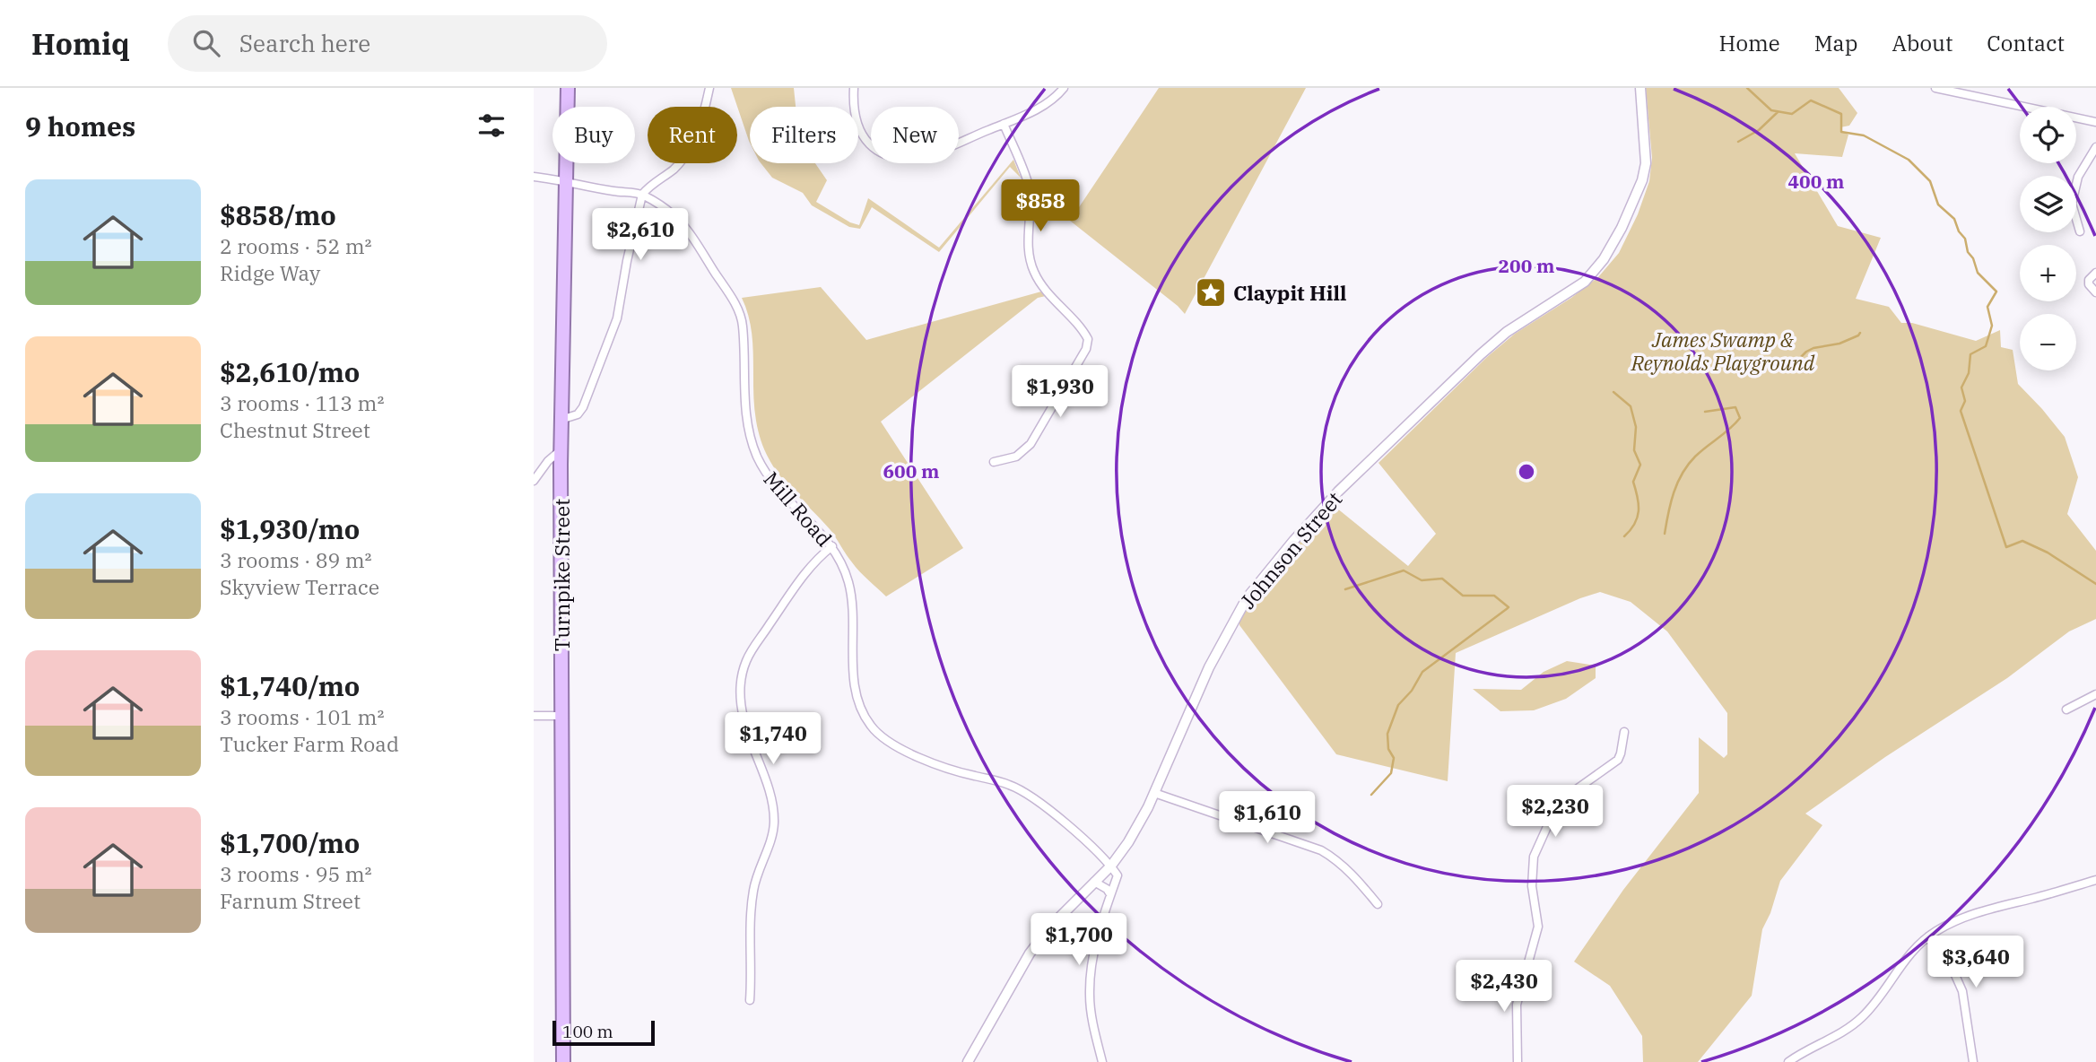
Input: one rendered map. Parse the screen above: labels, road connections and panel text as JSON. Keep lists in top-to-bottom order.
{
  "streets": {
    "highway": ["Turnpike Street"],
    "street": ["Mill Road", "Johnson Street"]
  },
  "crossings": [
    ["Mill Road", "Johnson Street"],
    ["Mill Road", "Turnpike Street"]
  ],
  "parks": ["James Swamp & Reynolds Playground"],
  "places": {
    "place": ["Claypit Hill"]
  },
  "scale_bar": "100 m",
  "page": {
    "header": "Homiq",
    "search": "Search here",
    "nav": [
      "Home",
      "Map",
      "About",
      "Contact"
    ],
    "heading": "9 homes",
    "map_buttons": ["+", "−"],
    "chip": [
      "Buy",
      "Rent",
      "Filters",
      "New"
    ],
    "list": [
      {
        "name": "$858/mo",
        "note": "2 rooms · 52 m² · Ridge Way"
      },
      {
        "name": "$2,610/mo",
        "note": "3 rooms · 113 m² · Chestnut Street"
      },
      {
        "name": "$1,930/mo",
        "note": "3 rooms · 89 m² · Skyview Terrace"
      },
      {
        "name": "$1,740/mo",
        "note": "3 rooms · 101 m² · Tucker Farm Road"
      },
      {
        "name": "$1,700/mo",
        "note": "3 rooms · 95 m² · Farnum Street"
      }
    ],
    "price": [
      "$858",
      "$2,610",
      "$1,930",
      "$1,740",
      "$2,230",
      "$1,610",
      "$1,700",
      "$3,640",
      "$2,430"
    ],
    "scale": "100 m"
  },
  "rings": ["400 m", "200 m", "600 m"]
}
